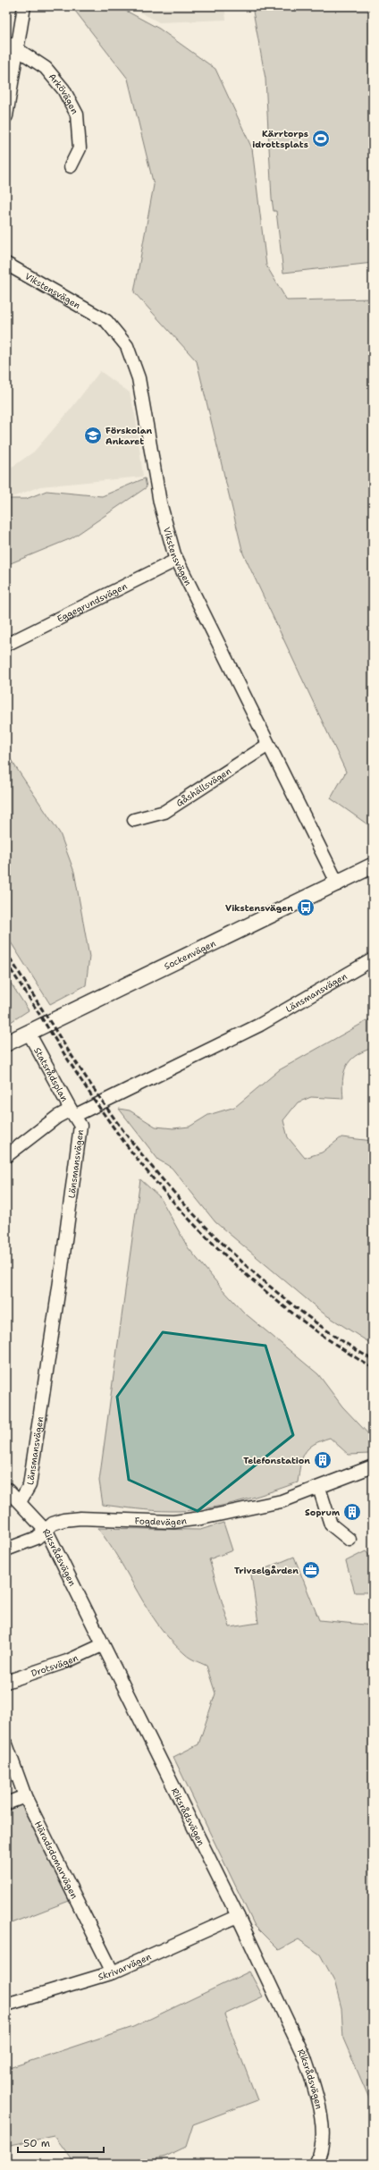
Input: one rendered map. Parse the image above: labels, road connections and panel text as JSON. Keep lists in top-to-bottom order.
{
  "streets": {
    "street": [
      "Arkövägen",
      "Vikstensvägen",
      "Eggegrundsvägen",
      "Gåshällsvägen",
      "Sockenvägen",
      "Länsmansvägen",
      "Statsrådsplan",
      "Fogdevägen",
      "Riksrådsvägen",
      "Drotsvägen",
      "Häradsdomarvägen",
      "Skrivarvägen"
    ]
  },
  "crossings": [
    ["Vikstensvägen", "Eggegrundsvägen"],
    ["Vikstensvägen", "Gåshällsvägen"],
    ["Vikstensvägen", "Sockenvägen"],
    ["Sockenvägen", "Statsrådsplan"],
    ["Länsmansvägen", "Statsrådsplan"],
    ["Länsmansvägen", "Riksrådsvägen"],
    ["Fogdevägen", "Riksrådsvägen"],
    ["Riksrådsvägen", "Drotsvägen"],
    ["Riksrådsvägen", "Skrivarvägen"],
    ["Häradsdomarvägen", "Skrivarvägen"]
  ],
  "places": {
    "sports": ["Kärrtorps idrottsplats"],
    "school or university": ["Förskolan Ankaret"],
    "bus stop": ["Vikstensvägen"],
    "building": ["Telefonstation", "Soprum"],
    "office": ["Trivselgården"]
  },
  "scale_bar": "50 m"
}
